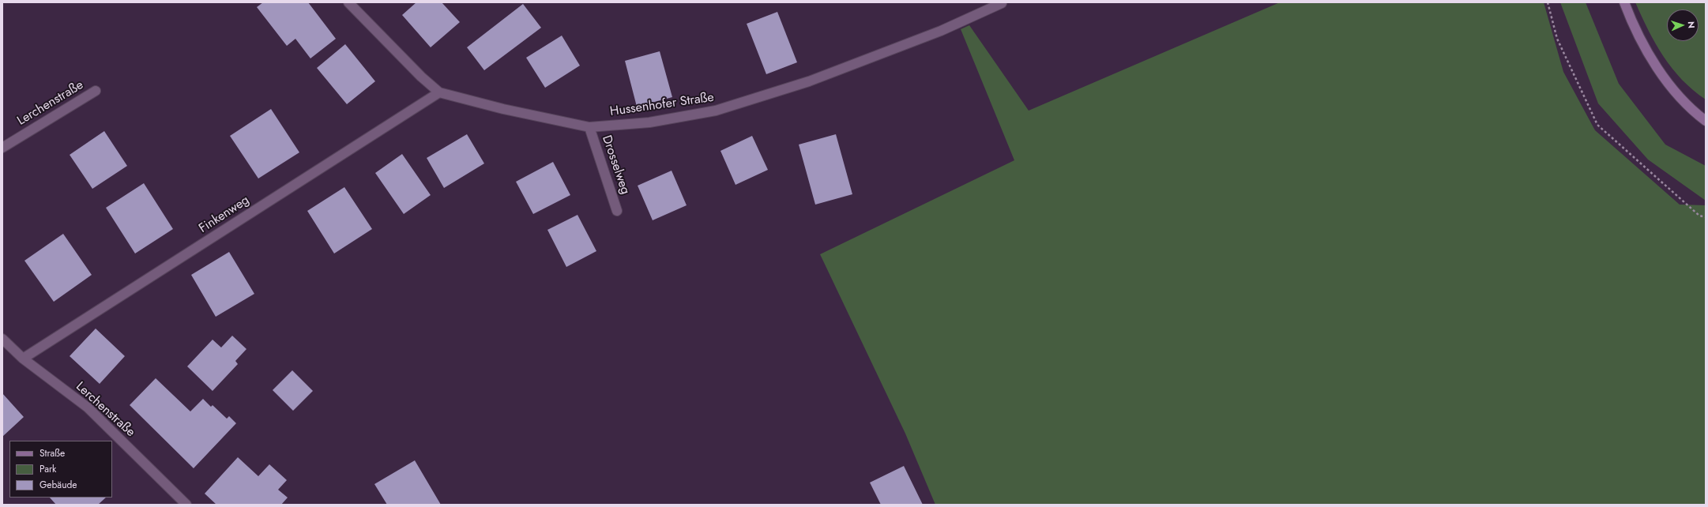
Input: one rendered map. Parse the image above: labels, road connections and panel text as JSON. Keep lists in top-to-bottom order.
{
  "streets": {
    "street": [
      "Lerchenstraße",
      "Hussenhofer Straße",
      "Drosselweg",
      "Finkenweg"
    ]
  },
  "crossings": [
    ["Lerchenstraße", "Finkenweg"],
    ["Hussenhofer Straße", "Drosselweg"],
    ["Hussenhofer Straße", "Finkenweg"]
  ],
  "legend": ["Straße", "Park", "Gebäude"],
  "north": "right"
}
